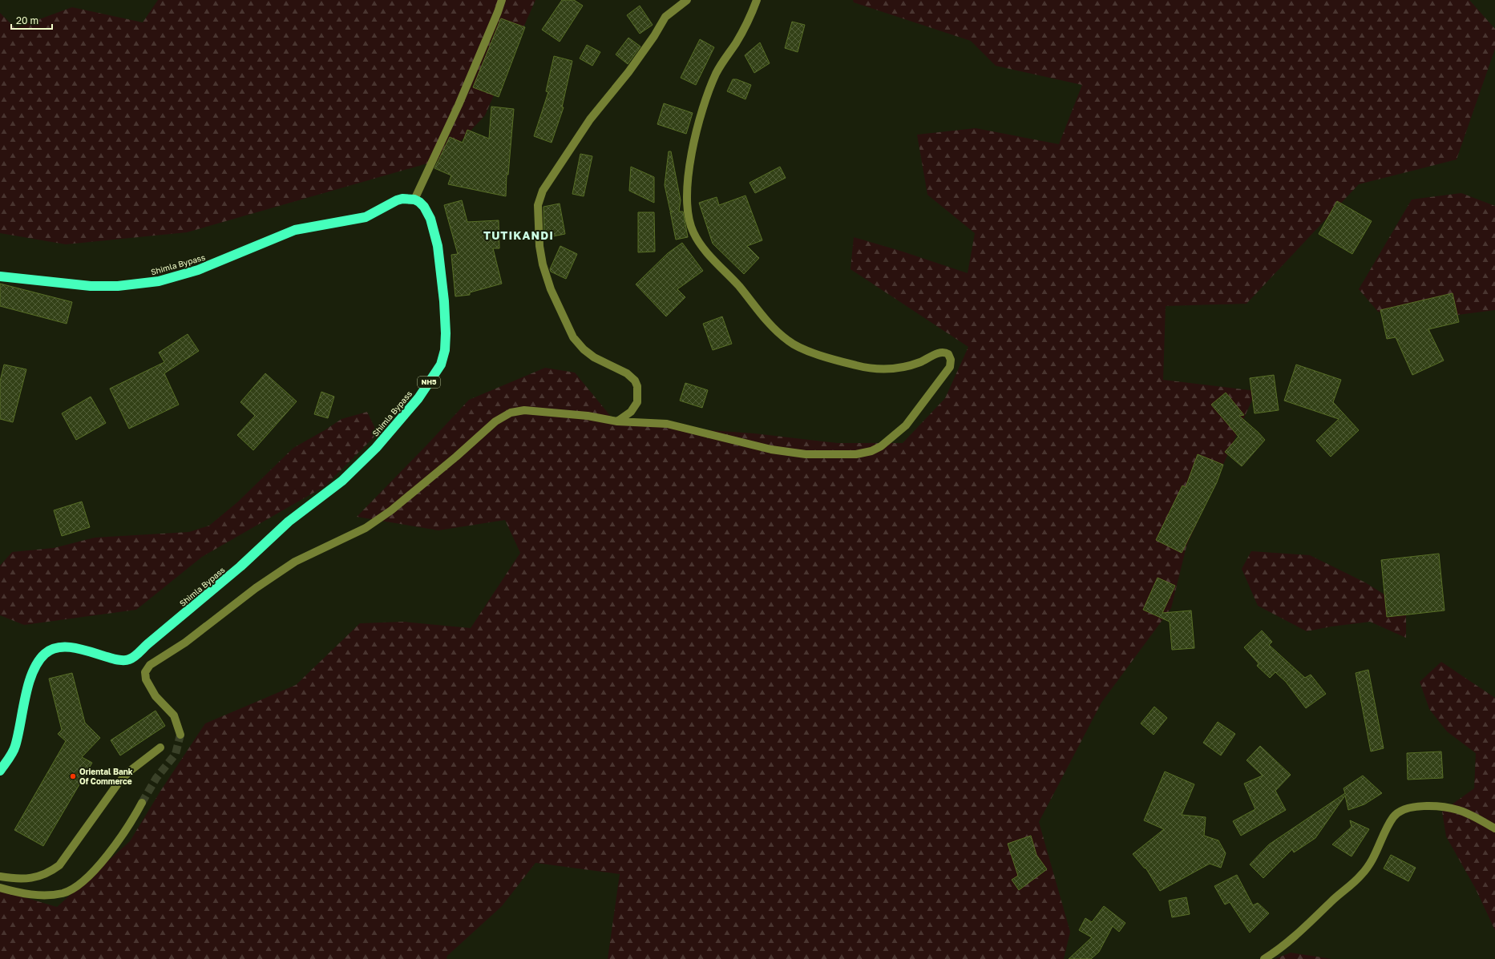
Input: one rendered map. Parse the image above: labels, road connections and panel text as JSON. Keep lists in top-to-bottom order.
{
  "streets": {
    "highway": ["Shimla Bypass", "NH5"]
  },
  "districts": ["TUTIKANDI"],
  "places": ["Oriental Bank Of Commerce"],
  "scale_bar": "20 m"
}
